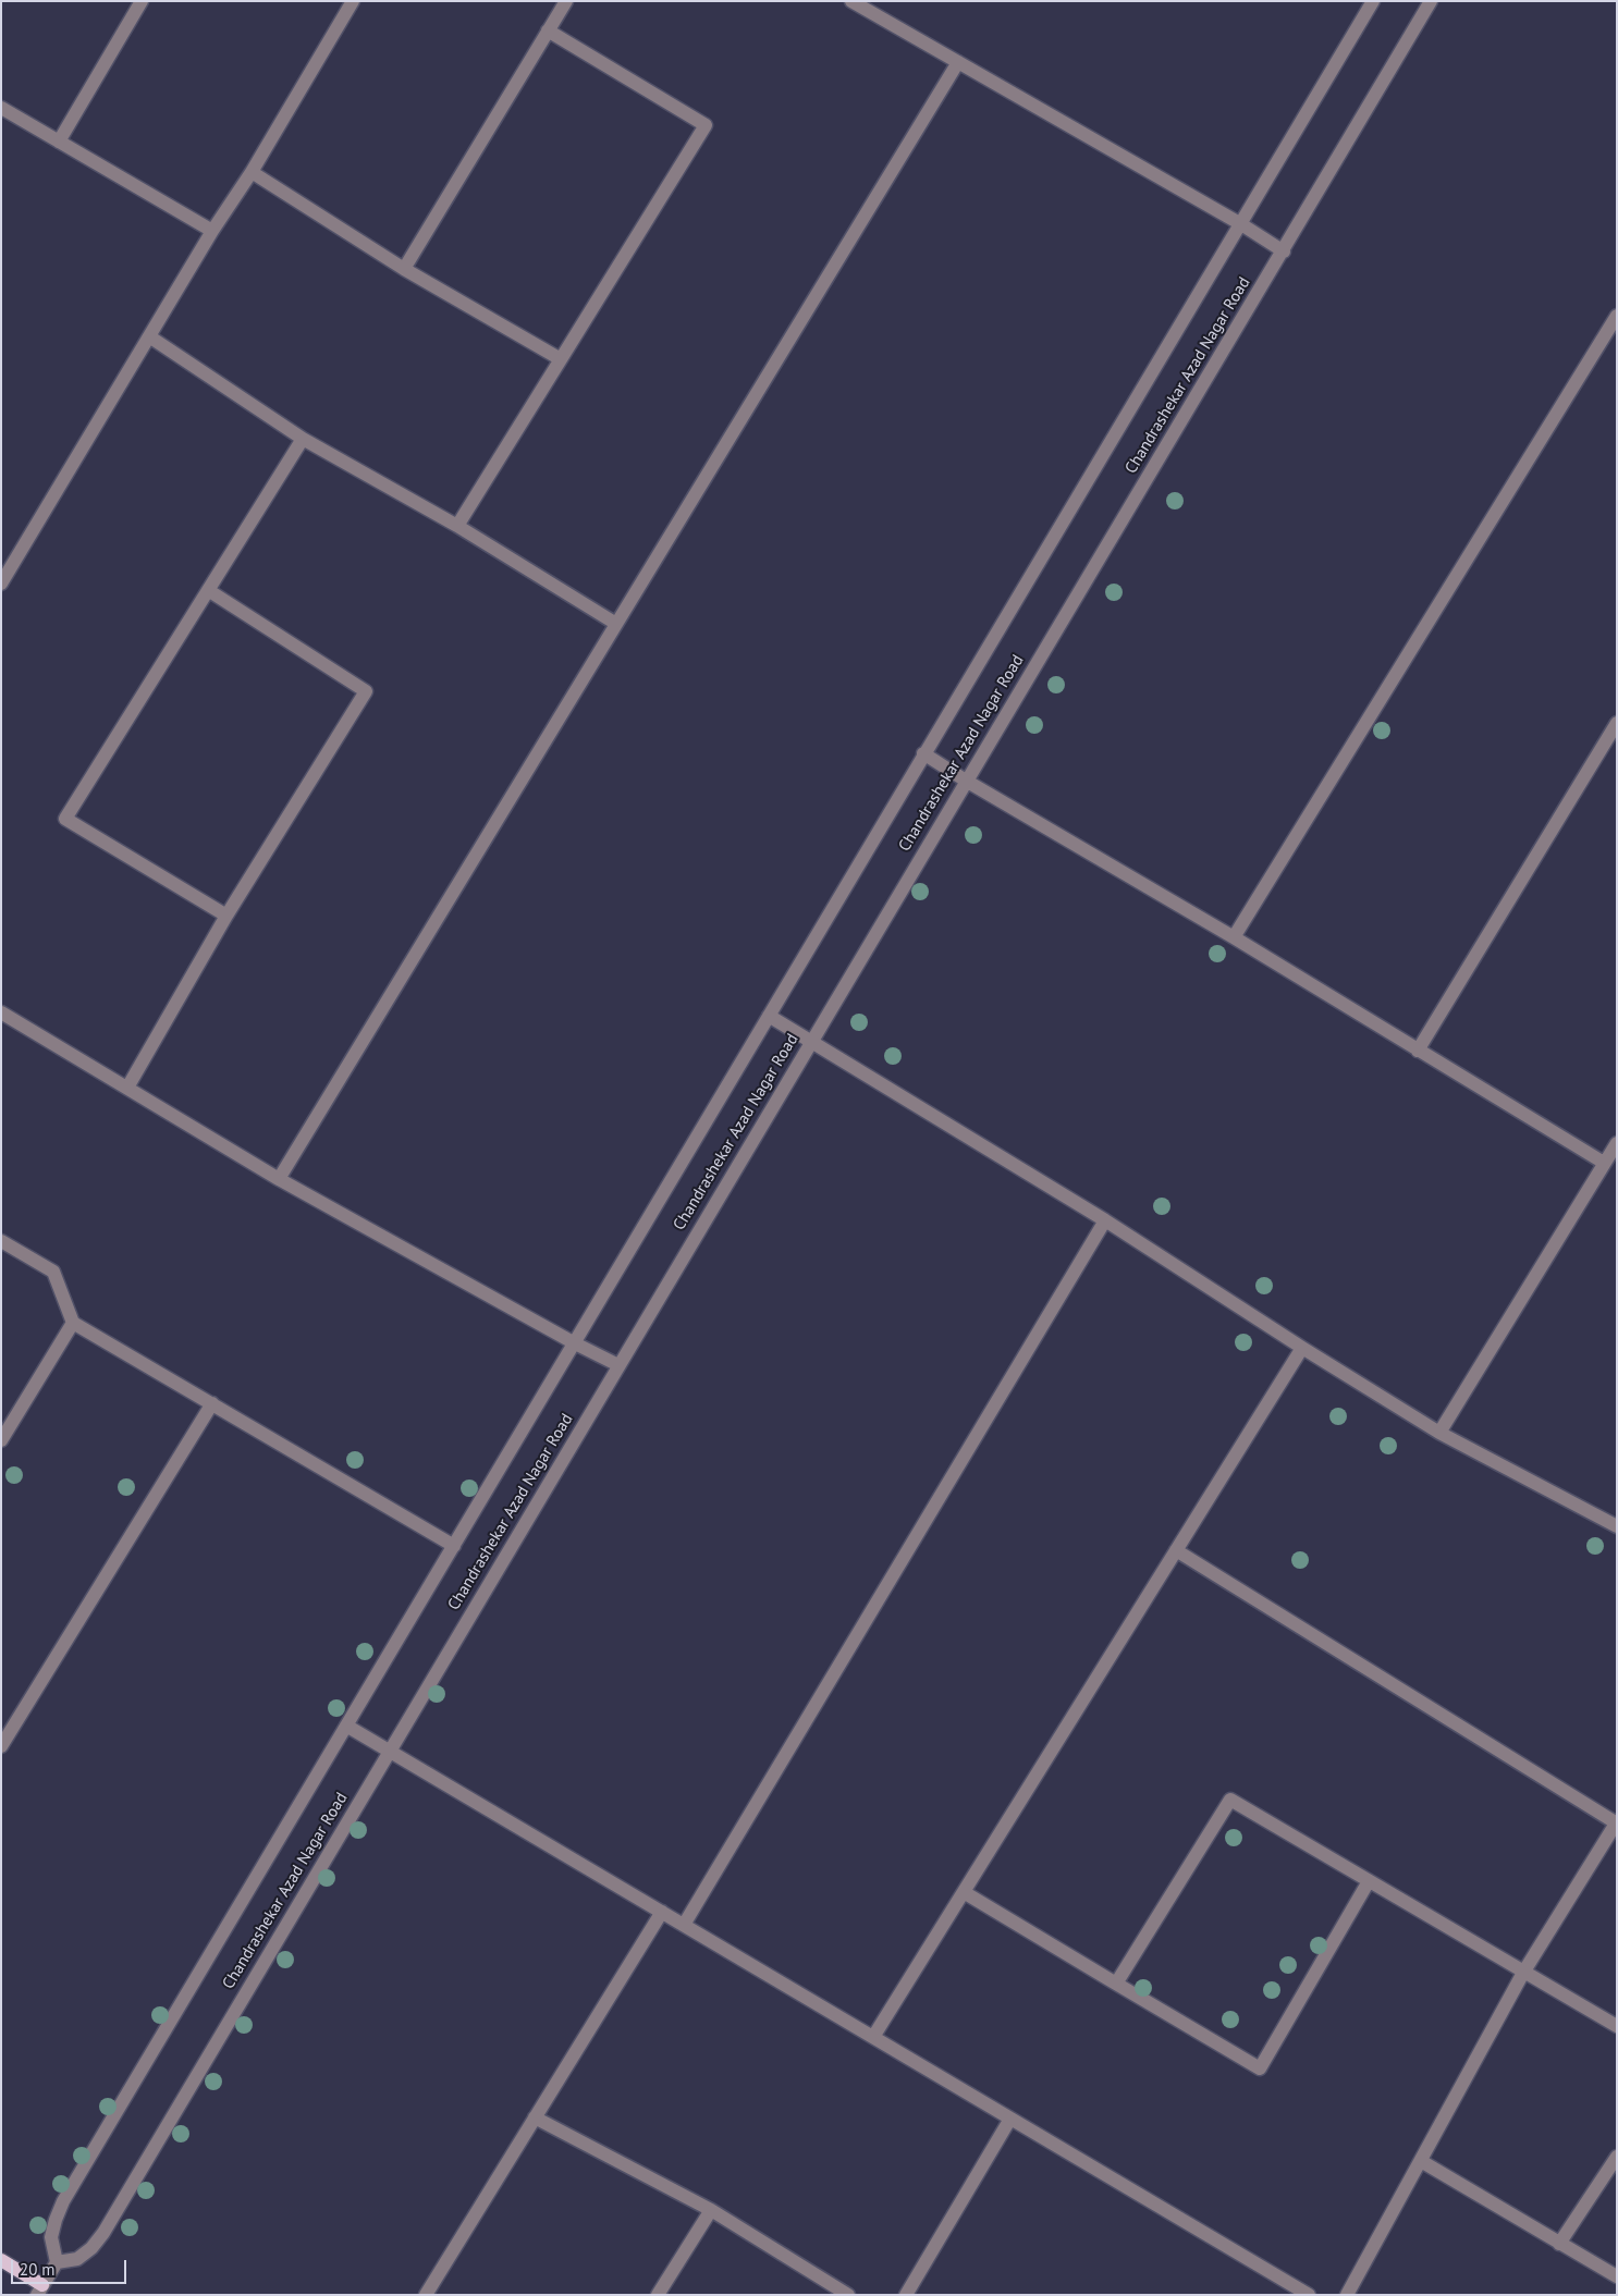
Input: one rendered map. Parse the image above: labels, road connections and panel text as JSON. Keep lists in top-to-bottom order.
{
  "streets": {
    "street": ["Chandrashekar Azad Nagar Road"]
  },
  "scale_bar": "20 m"
}
